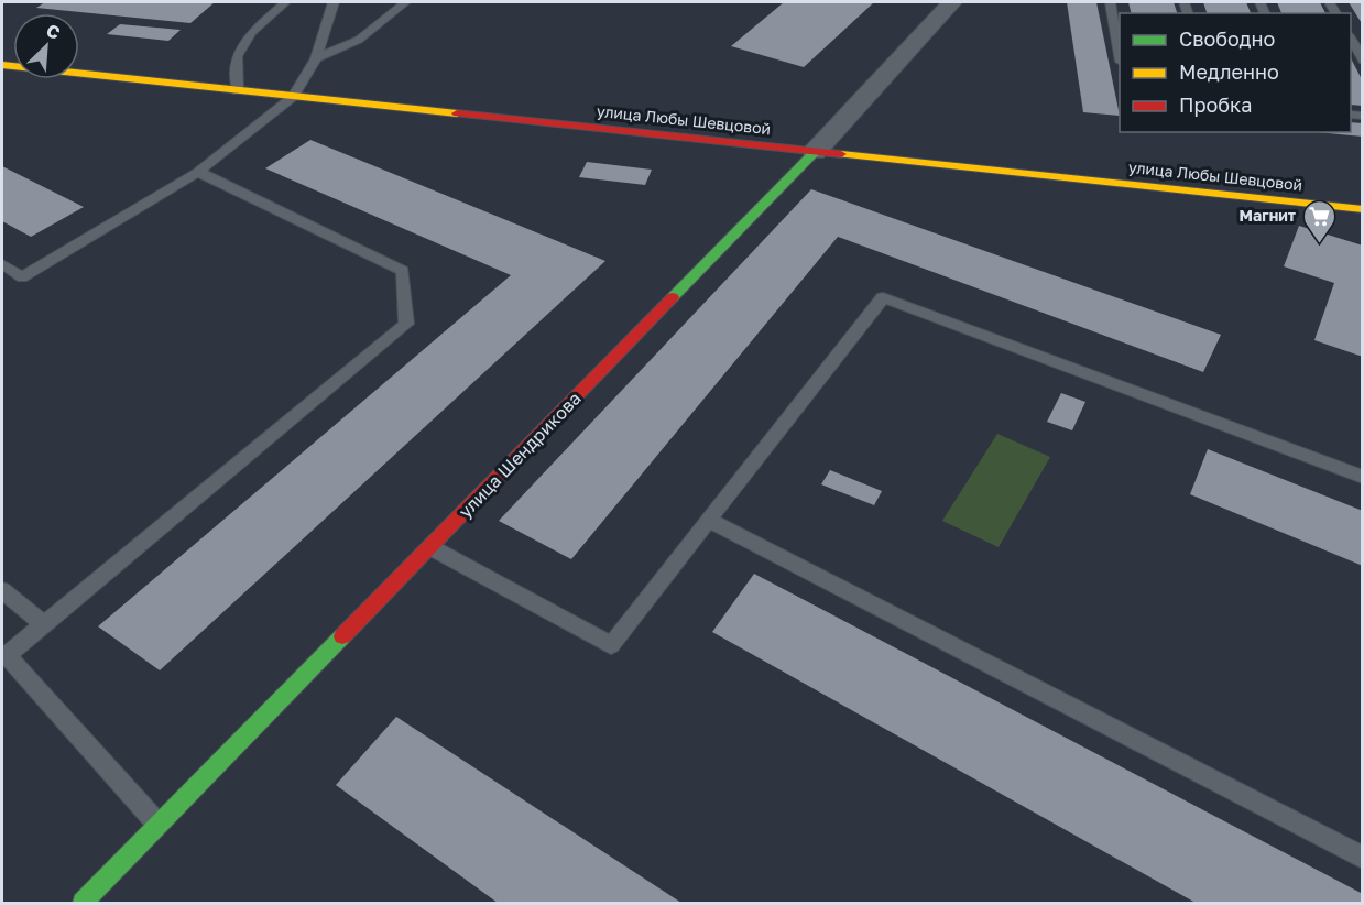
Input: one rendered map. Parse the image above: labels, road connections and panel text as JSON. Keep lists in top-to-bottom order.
{
  "streets": {
    "street": ["улица Любы Шевцовой", "улица Шендрикова"]
  },
  "crossings": [
    ["улица Любы Шевцовой", "улица Шендрикова"]
  ],
  "places": {
    "supermarket": ["Магнит"]
  },
  "legend": ["Свободно", "Медленно", "Пробка"],
  "north": "top right"
}
